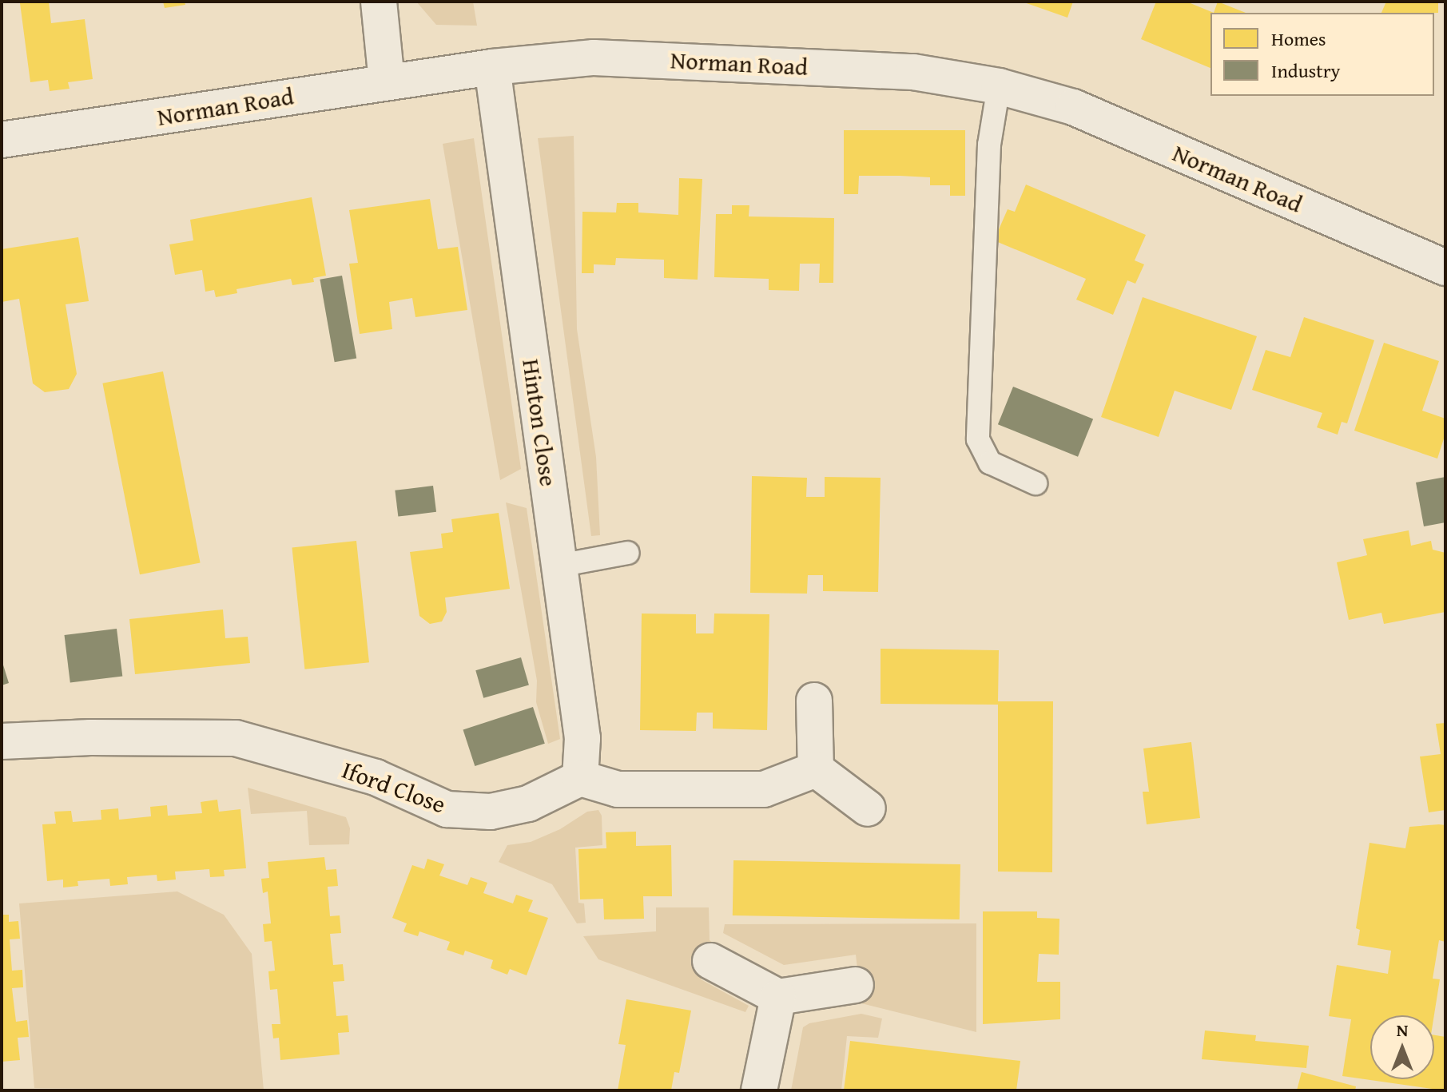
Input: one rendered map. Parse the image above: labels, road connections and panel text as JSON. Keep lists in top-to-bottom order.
{
  "streets": {
    "street": ["Norman Road", "Hinton Close", "Iford Close"]
  },
  "crossings": [
    ["Norman Road", "Hinton Close"],
    ["Hinton Close", "Iford Close"]
  ],
  "legend": ["Homes", "Industry"],
  "north": "top"
}
